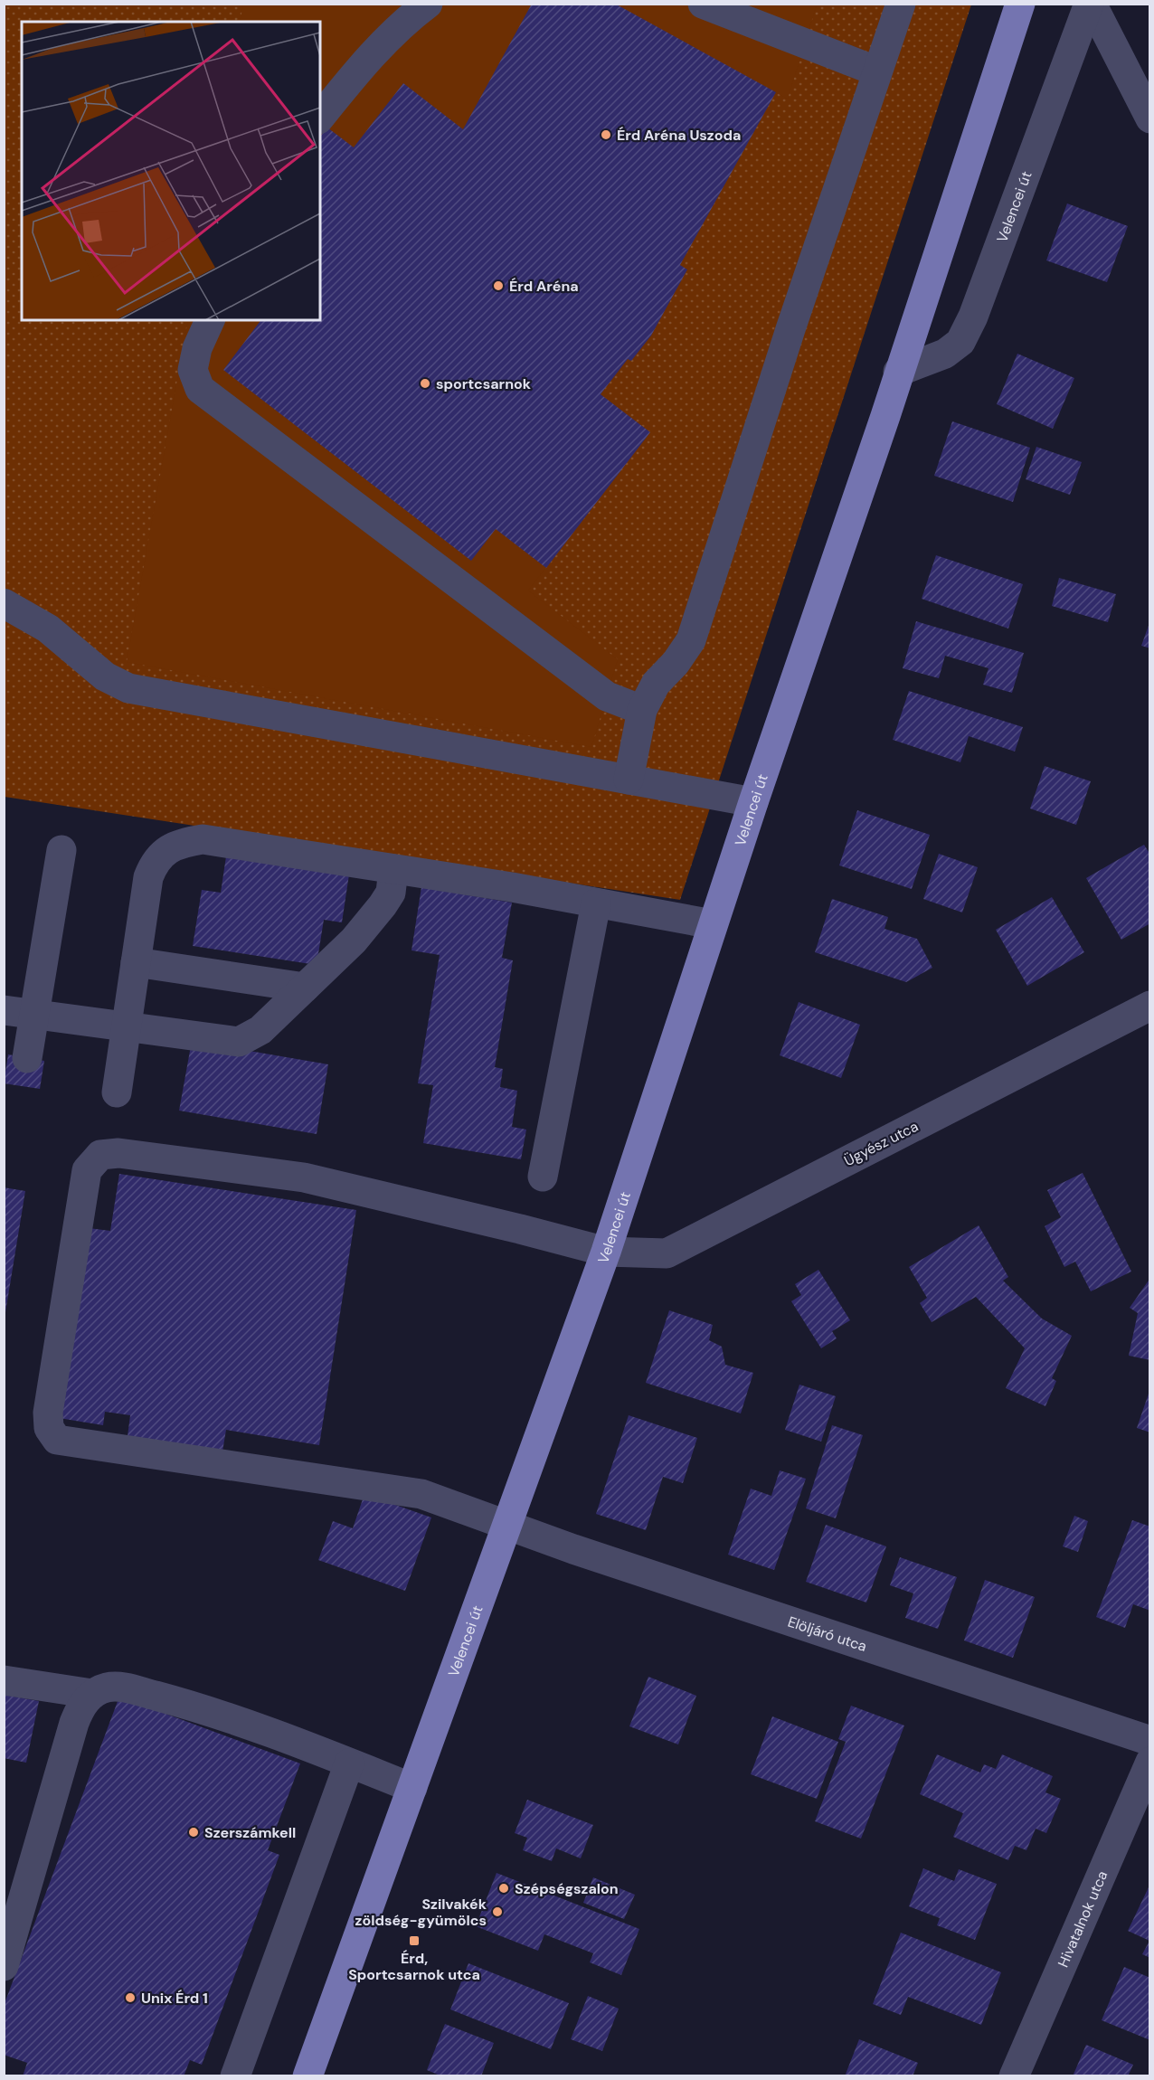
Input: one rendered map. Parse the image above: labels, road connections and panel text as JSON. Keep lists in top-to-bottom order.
{
  "streets": {
    "main road": ["Velencei út"],
    "street": ["Ügyész utca", "Elöljáró utca", "Hivatalnok utca"]
  },
  "crossings": [
    ["Velencei út", "Ügyész utca"],
    ["Velencei út", "Elöljáró utca"],
    ["Ügyész utca", "Elöljáró utca"]
  ],
  "places": {
    "other": [
      "Érd Aréna Uszoda",
      "Érd Aréna",
      "sportcsarnok",
      "Szerszámkell",
      "Szépségszalon",
      "Szilvakék zöldség-gyümölcs",
      "Unix Érd 1"
    ],
    "transit": ["Érd, Sportcsarnok utca"]
  }
}
